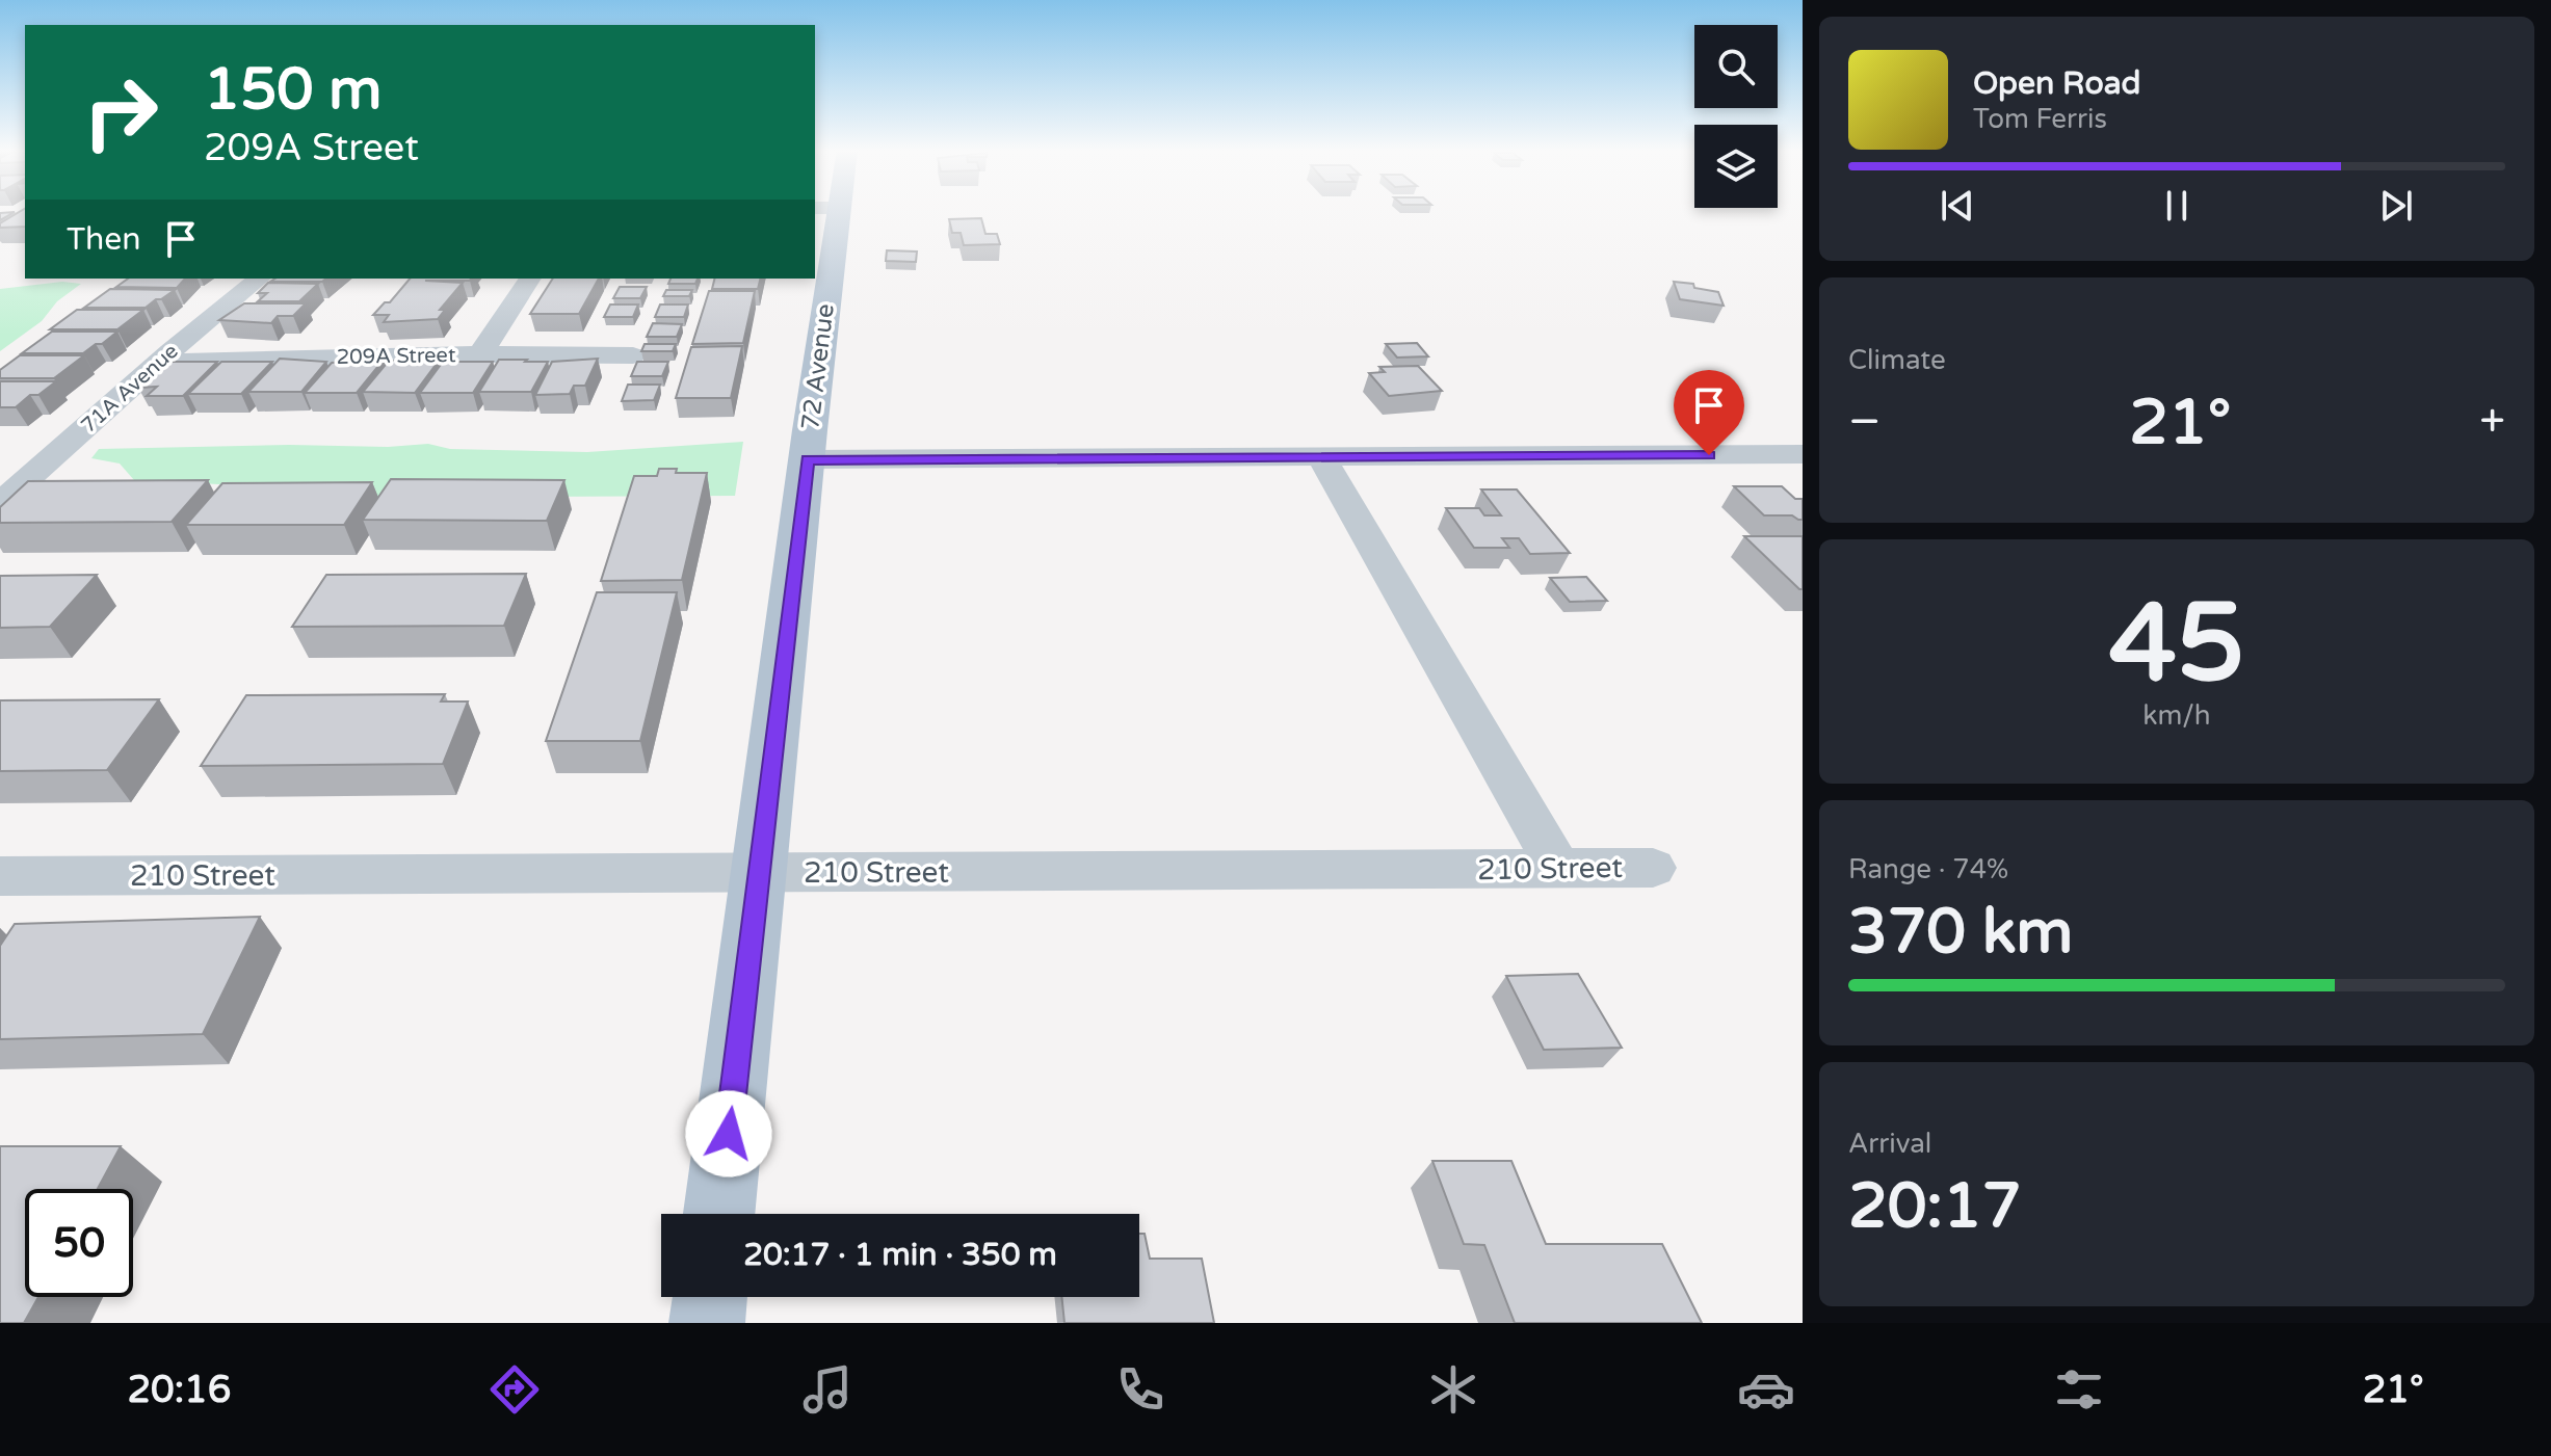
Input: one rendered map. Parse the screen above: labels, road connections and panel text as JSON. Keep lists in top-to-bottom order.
{
  "streets": {
    "main road": ["72 Avenue"],
    "street": ["209A Street", "71A Avenue", "210 Street"]
  },
  "crossings": [
    ["209A Street", "71A Avenue"],
    ["72 Avenue", "210 Street"]
  ],
  "page": {
    "turn": ["150 m", "209A Street"],
    "song": ["Open Road", "Tom Ferris"],
    "then": "Then",
    "tile": [
      "Climate",
      ["45", "km/h"],
      ["Range · 74%", "370 km"],
      ["Arrival", "20:17"]
    ],
    "heat": ["−", "21°", "+"],
    "limit": "50",
    "trip": "20:17 · 1 min · 350 m",
    "tabs": ["20:16", "21°"]
  }
}
